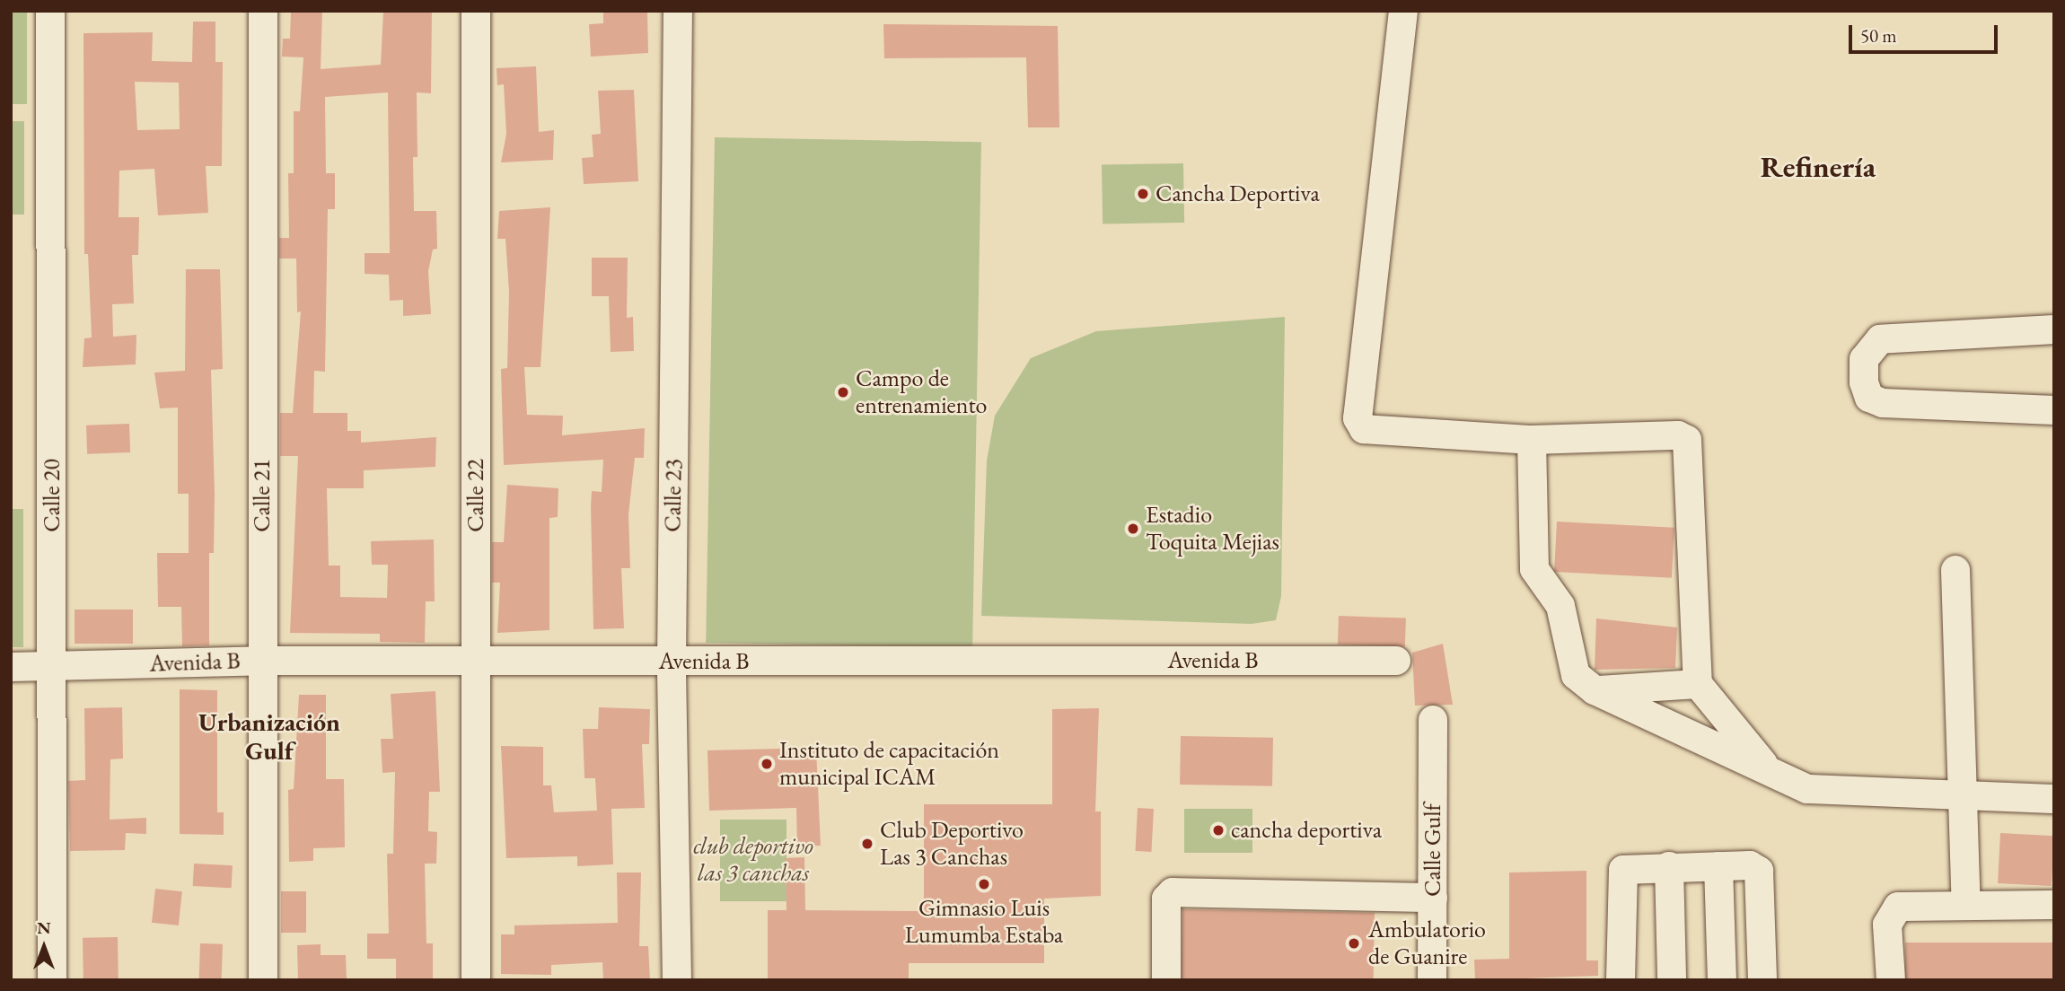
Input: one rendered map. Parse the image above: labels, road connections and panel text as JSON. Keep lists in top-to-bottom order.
{
  "streets": {
    "street": [
      "Calle 20",
      "Calle 21",
      "Calle 22",
      "Calle 23",
      "Avenida B",
      "Calle Gulf"
    ]
  },
  "crossings": [
    ["Calle 20", "Avenida B"],
    ["Calle 21", "Avenida B"],
    ["Calle 22", "Avenida B"],
    ["Calle 23", "Avenida B"]
  ],
  "districts": ["Refinería", "Urbanización Gulf"],
  "parks": ["club deportivo las 3 canchas"],
  "places": [
    "Cancha Deportiva",
    "Campo de entrenamiento",
    "Estadio Toquita Mejias",
    "Instituto de capacitación municipal ICAM",
    "cancha deportiva",
    "Club Deportivo Las 3 Canchas",
    "Gimnasio Luis Lumumba Estaba",
    "Ambulatorio de Guanire"
  ],
  "scale_bar": "50 m",
  "north": "top"
}
